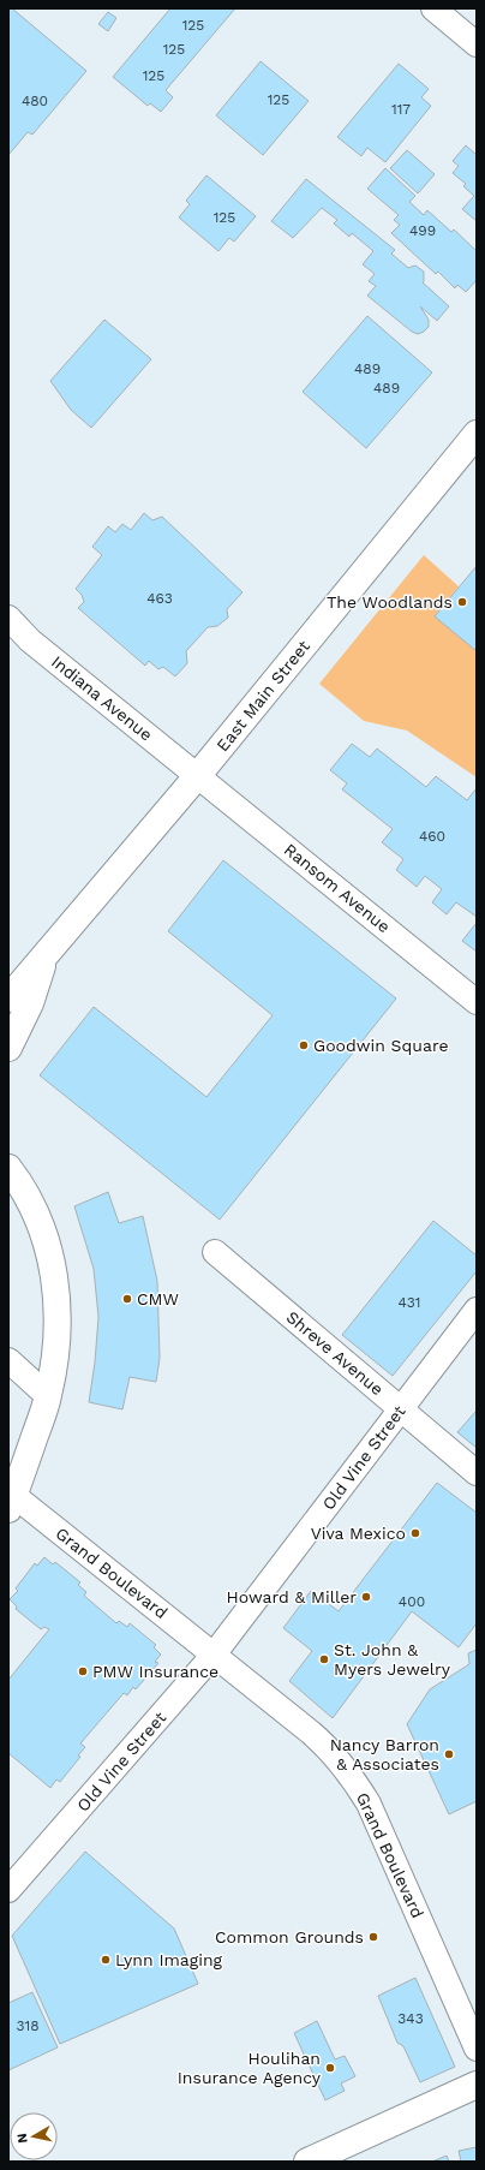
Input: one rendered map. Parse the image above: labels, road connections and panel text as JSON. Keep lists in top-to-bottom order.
{
  "streets": {
    "main road": ["East Main Street"],
    "street": [
      "Indiana Avenue",
      "Ransom Avenue",
      "Shreve Avenue",
      "Old Vine Street",
      "Grand Boulevard"
    ]
  },
  "crossings": [
    ["East Main Street", "Indiana Avenue"],
    ["East Main Street", "Ransom Avenue"],
    ["Indiana Avenue", "Ransom Avenue"],
    ["Shreve Avenue", "Old Vine Street"],
    ["Old Vine Street", "Grand Boulevard"]
  ],
  "places": [
    "The Woodlands",
    "Goodwin Square",
    "CMW",
    "Viva Mexico",
    "Howard & Miller",
    "St. John & Myers Jewelry",
    "PMW Insurance",
    "Nancy Barron & Associates",
    "Common Grounds",
    "Lynn Imaging",
    "Houlihan Insurance Agency"
  ],
  "house_numbers": [
    "125",
    "125",
    "125",
    "125",
    "480",
    "117",
    "125",
    "499",
    "489",
    "489",
    "463",
    "460",
    "431",
    "400",
    "343",
    "318"
  ],
  "north": "left"
}
